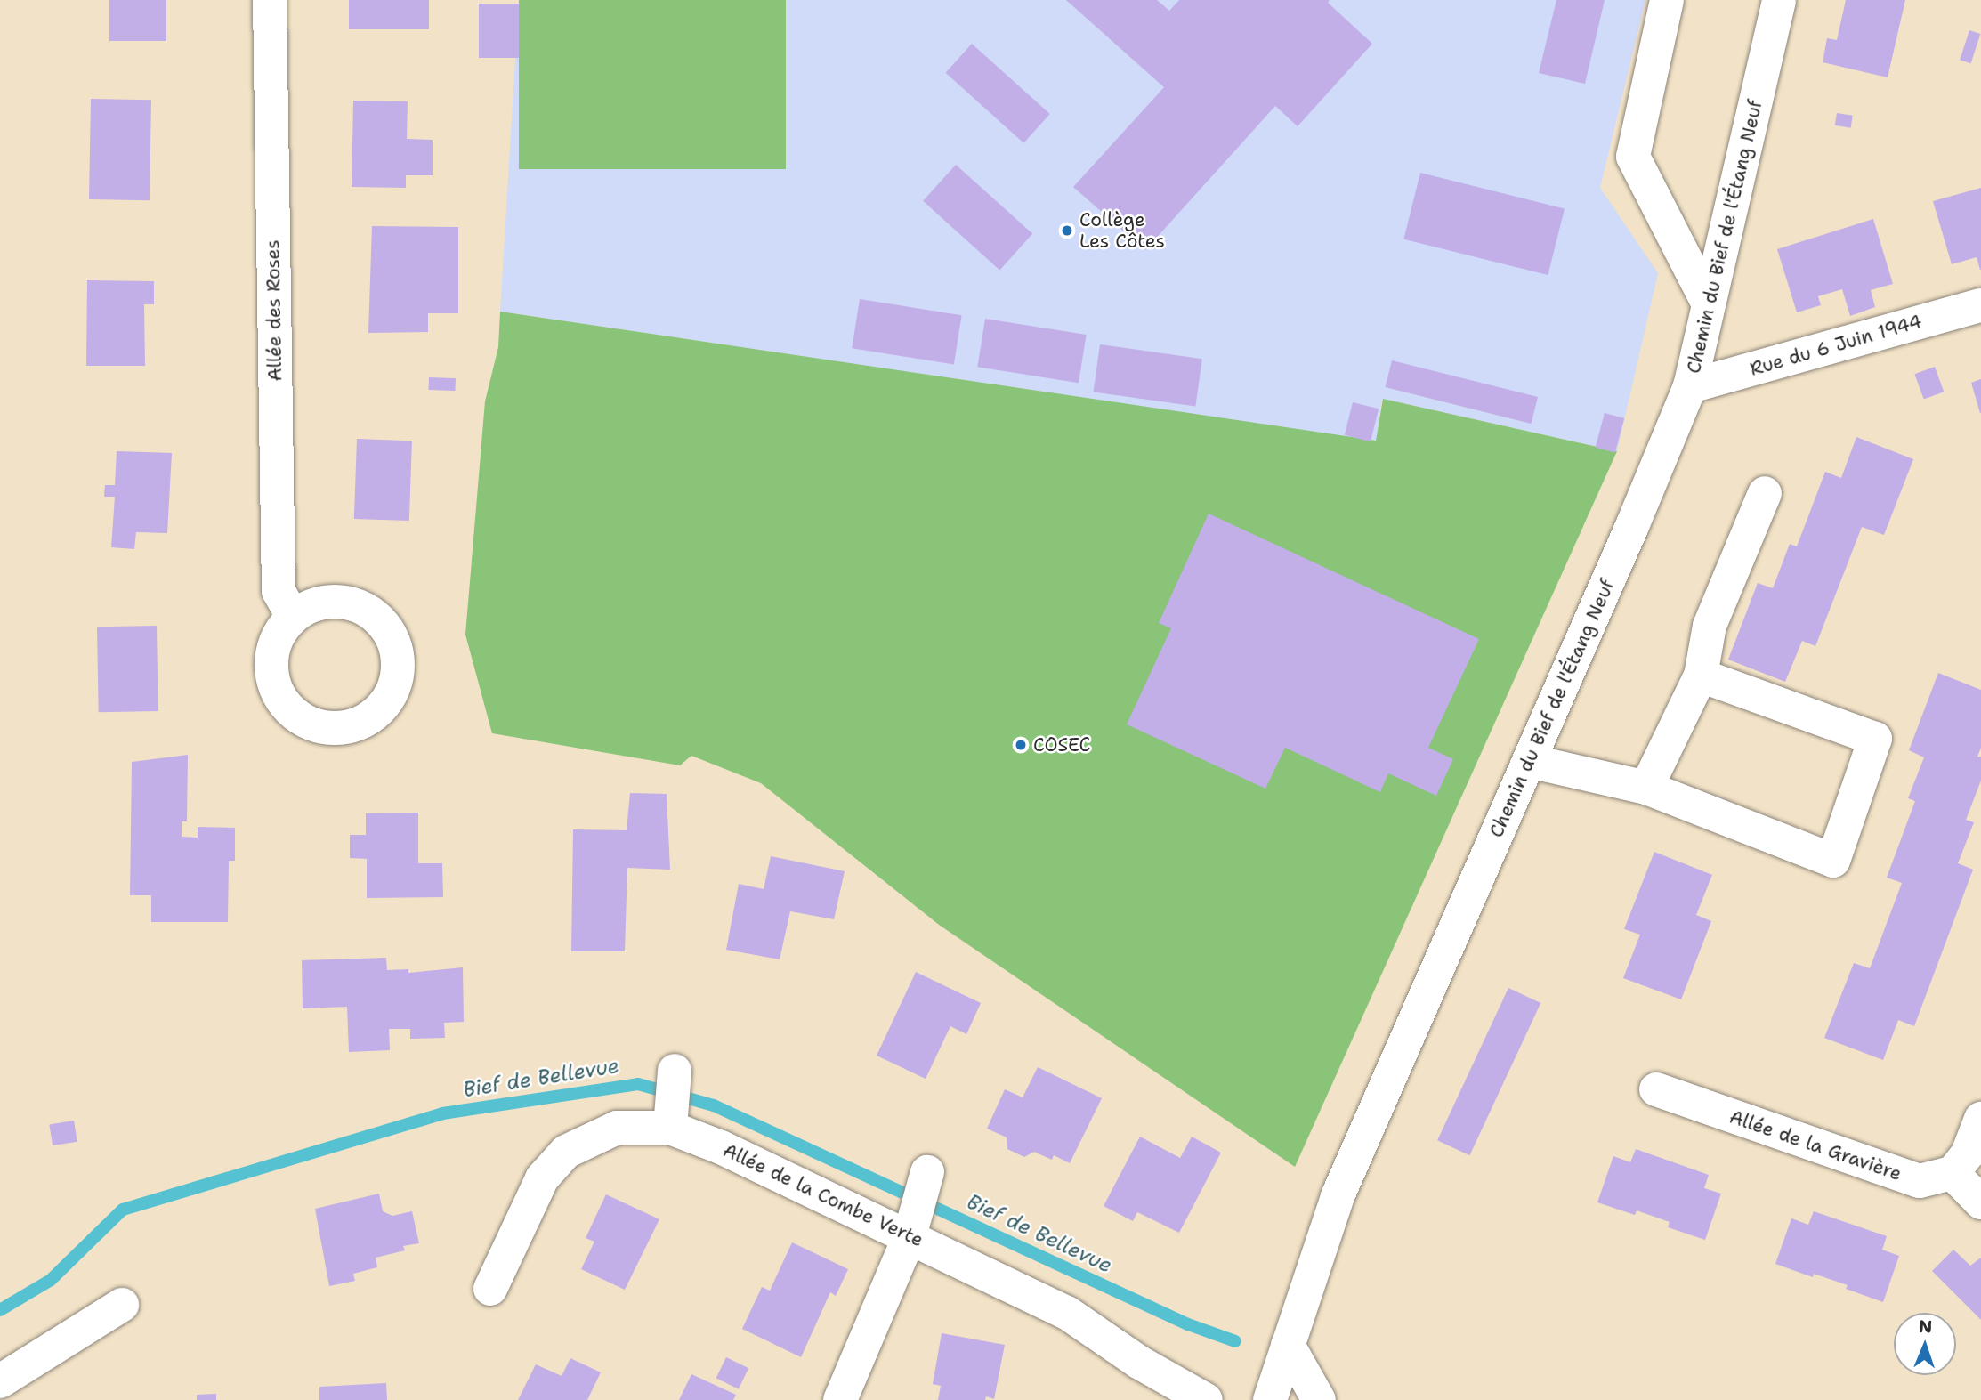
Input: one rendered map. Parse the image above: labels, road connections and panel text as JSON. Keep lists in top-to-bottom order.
{
  "streets": {
    "street": [
      "Chemin du Bief de l'Étang Neuf",
      "Allée des Roses",
      "Rue du 6 Juin 1944",
      "Allée de la Gravière",
      "Allée de la Combe Verte"
    ]
  },
  "crossings": [
    ["Chemin du Bief de l'Étang Neuf", "Rue du 6 Juin 1944"]
  ],
  "water": ["Bief de Bellevue"],
  "places": ["Collège Les Côtes", "COSEC"],
  "north": "top"
}
